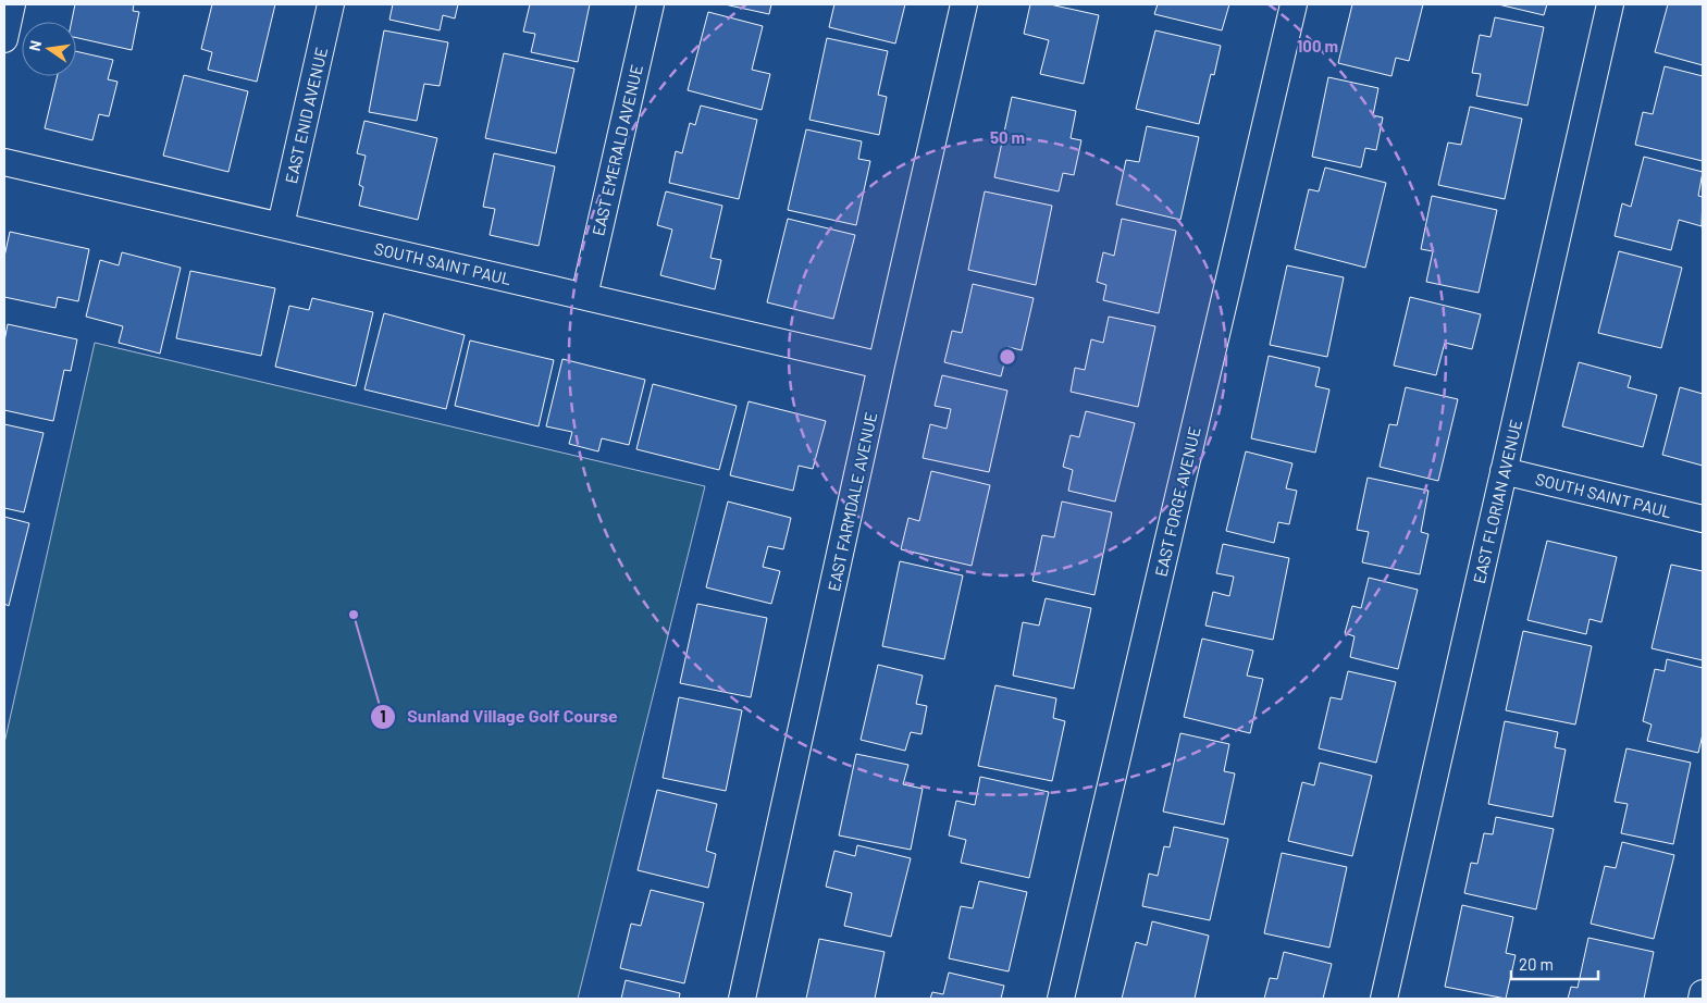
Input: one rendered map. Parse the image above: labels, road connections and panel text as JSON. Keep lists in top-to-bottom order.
{
  "streets": {
    "street": [
      "EAST ENID AVENUE",
      "EAST EMERALD AVENUE",
      "SOUTH SAINT PAUL",
      "EAST FARMDALE AVENUE",
      "EAST FORGE AVENUE",
      "EAST FLORIAN AVENUE"
    ]
  },
  "crossings": [
    ["EAST ENID AVENUE", "SOUTH SAINT PAUL"],
    ["EAST EMERALD AVENUE", "SOUTH SAINT PAUL"],
    ["SOUTH SAINT PAUL", "EAST FARMDALE AVENUE"],
    ["SOUTH SAINT PAUL", "EAST FLORIAN AVENUE"]
  ],
  "places": ["Sunland Village Golf Course"],
  "scale_bar": "20 m",
  "north": "left",
  "rings": ["100 m", "50 m"]
}
